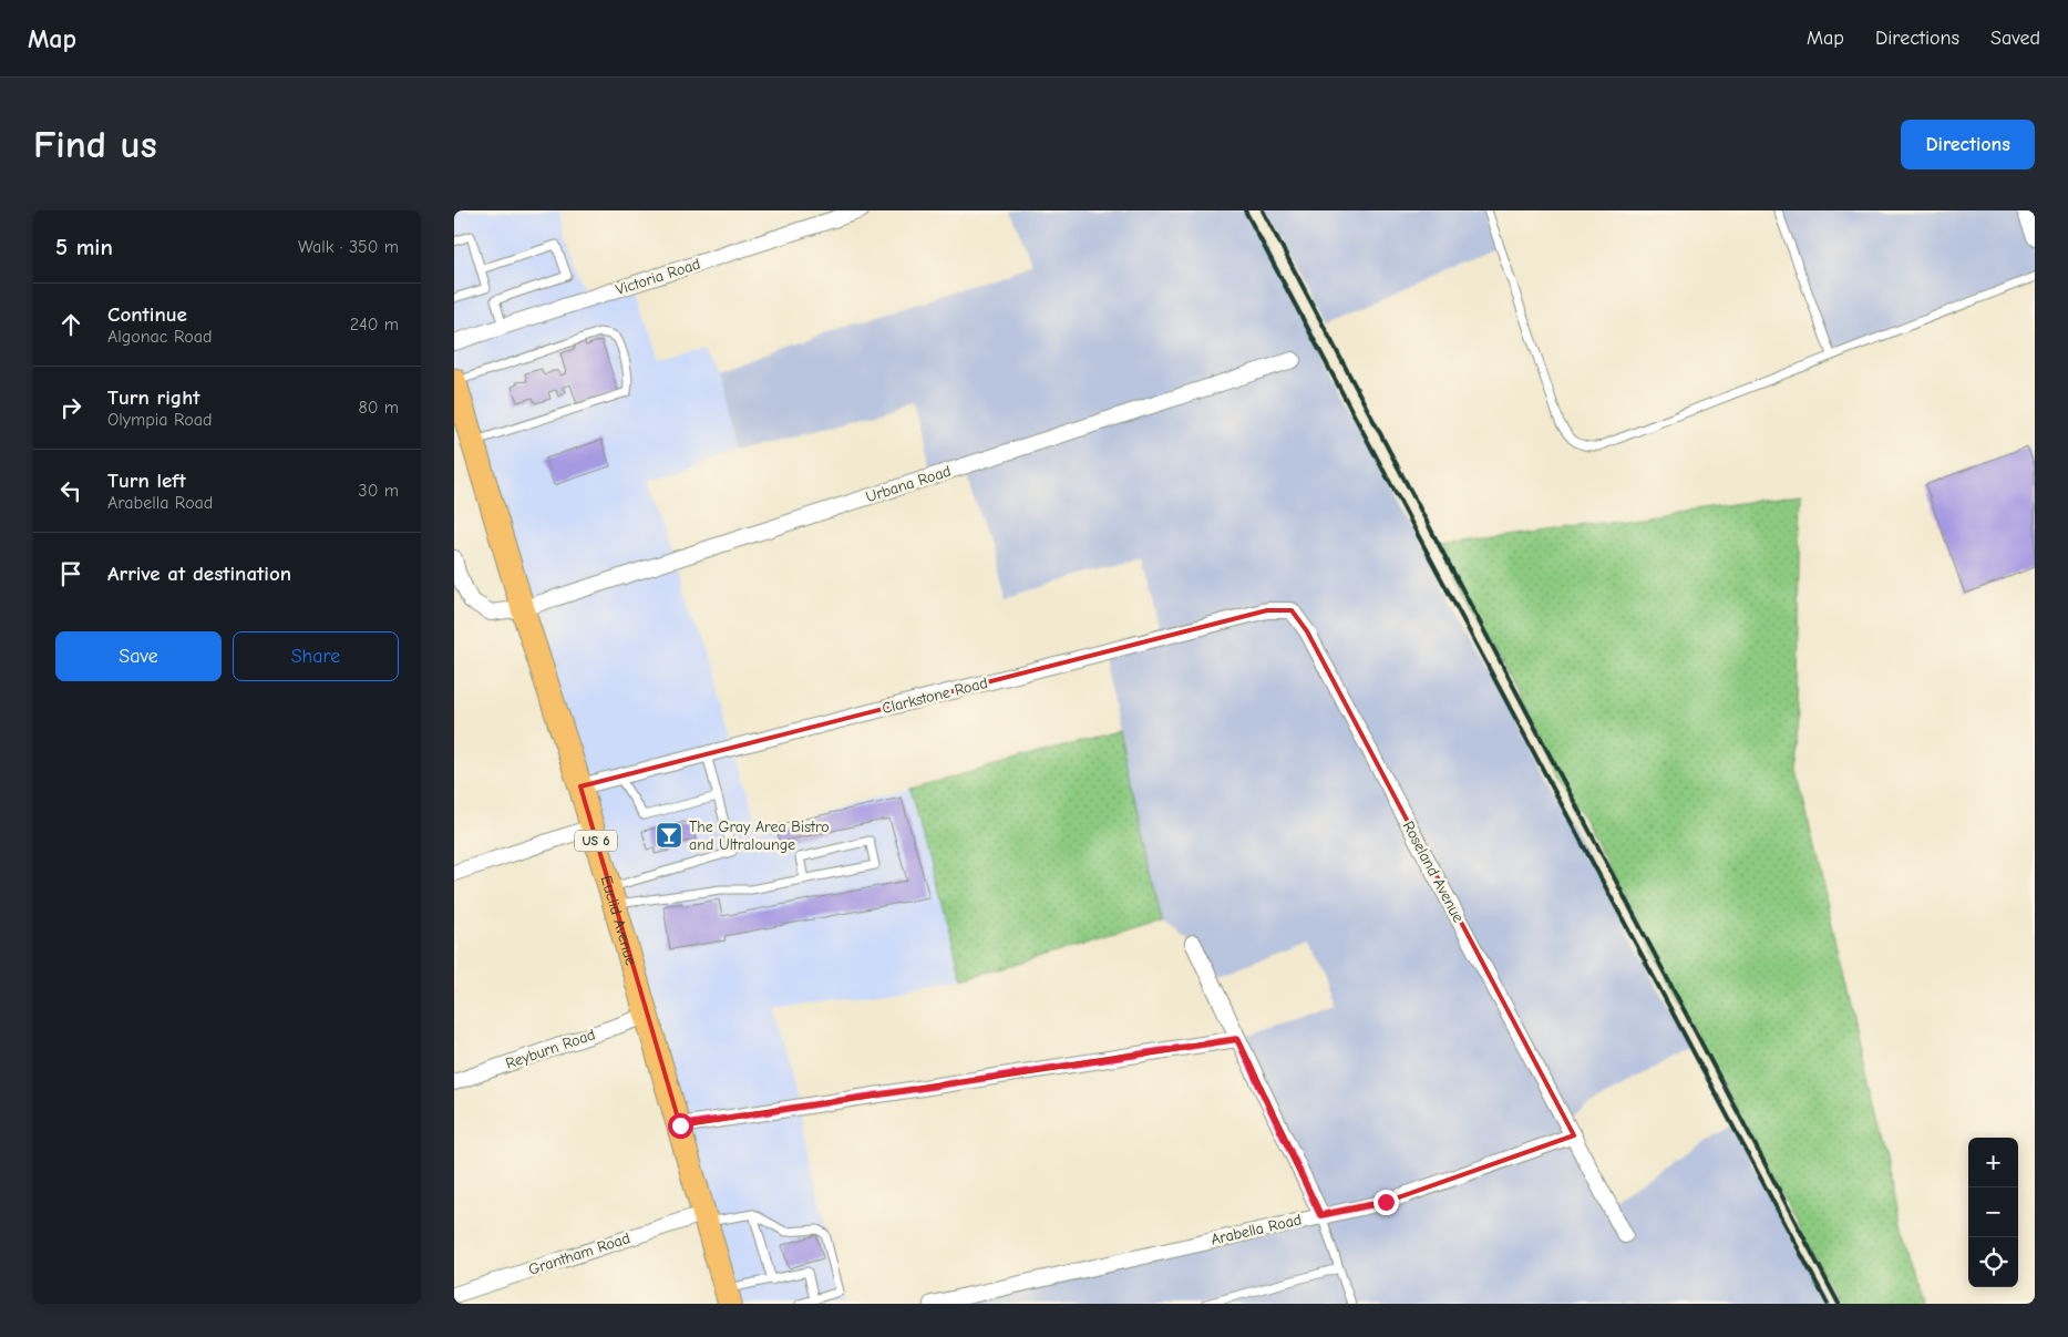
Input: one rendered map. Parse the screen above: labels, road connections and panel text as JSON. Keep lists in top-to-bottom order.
{
  "streets": {
    "main road": ["US 6", "Euclid Avenue"],
    "street": [
      "Victoria Road",
      "Urbana Road",
      "Clarkstone Road",
      "Roseland Avenue",
      "Reyburn Road",
      "Arabella Road",
      "Grantham Road"
    ]
  },
  "crossings": [
    ["Urbana Road", "Euclid Avenue"],
    ["Clarkstone Road", "Roseland Avenue"],
    ["Clarkstone Road", "Euclid Avenue"],
    ["Roseland Avenue", "Arabella Road"],
    ["Euclid Avenue", "Reyburn Road"],
    ["Euclid Avenue", "Grantham Road"]
  ],
  "places": {
    "bar": ["The Gray Area Bistro and Ultralounge"]
  },
  "page": {
    "header": "Map",
    "nav": ["Map", "Directions", "Saved"],
    "buttons": [
      "Directions",
      ["Save", "Share"]
    ],
    "title": "Find us",
    "heading": ["5 min", "Walk · 350 m"],
    "list": [
      ["Continue", "Algonac Road", "240 m"],
      ["Turn right", "Olympia Road", "80 m"],
      ["Turn left", "Arabella Road", "30 m"],
      "Arrive at destination"
    ],
    "map_buttons": ["+", "−"]
  }
}
